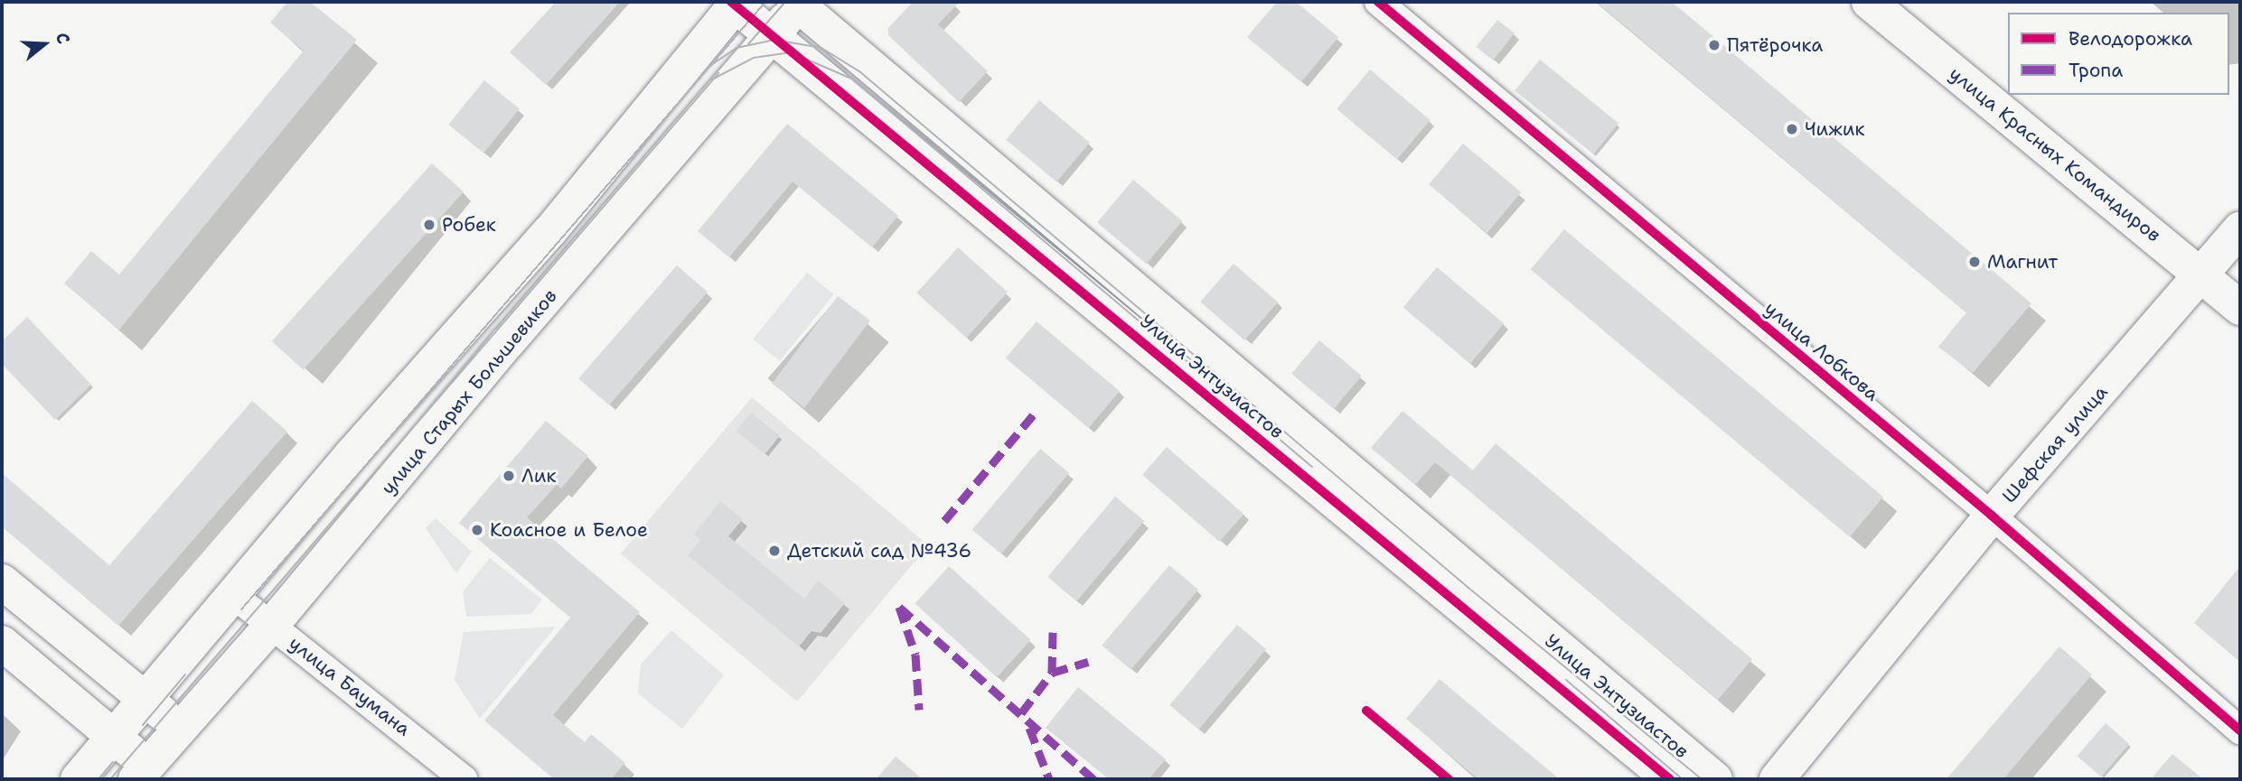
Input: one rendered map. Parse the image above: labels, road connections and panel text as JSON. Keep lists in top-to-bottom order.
{
  "streets": {
    "main road": [
      "улица Красных Командиров",
      "Улица Энтузиастов",
      "улица Старых Большевиков",
      "Шефская улица"
    ],
    "street": ["улица Лобкова", "улица Баумана"]
  },
  "crossings": [
    ["улица Красных Командиров", "Шефская улица"],
    ["улица Лобкова", "Шефская улица"],
    ["Улица Энтузиастов", "улица Старых Большевиков"],
    ["улица Старых Большевиков", "улица Баумана"]
  ],
  "places": [
    "Пятёрочка",
    "Чижик",
    "Робек",
    "Магнит",
    "Лик",
    "Коасное и Белое",
    "Детский сад №436"
  ],
  "legend": ["Велодорожка", "Тропа"],
  "north": "right"
}
